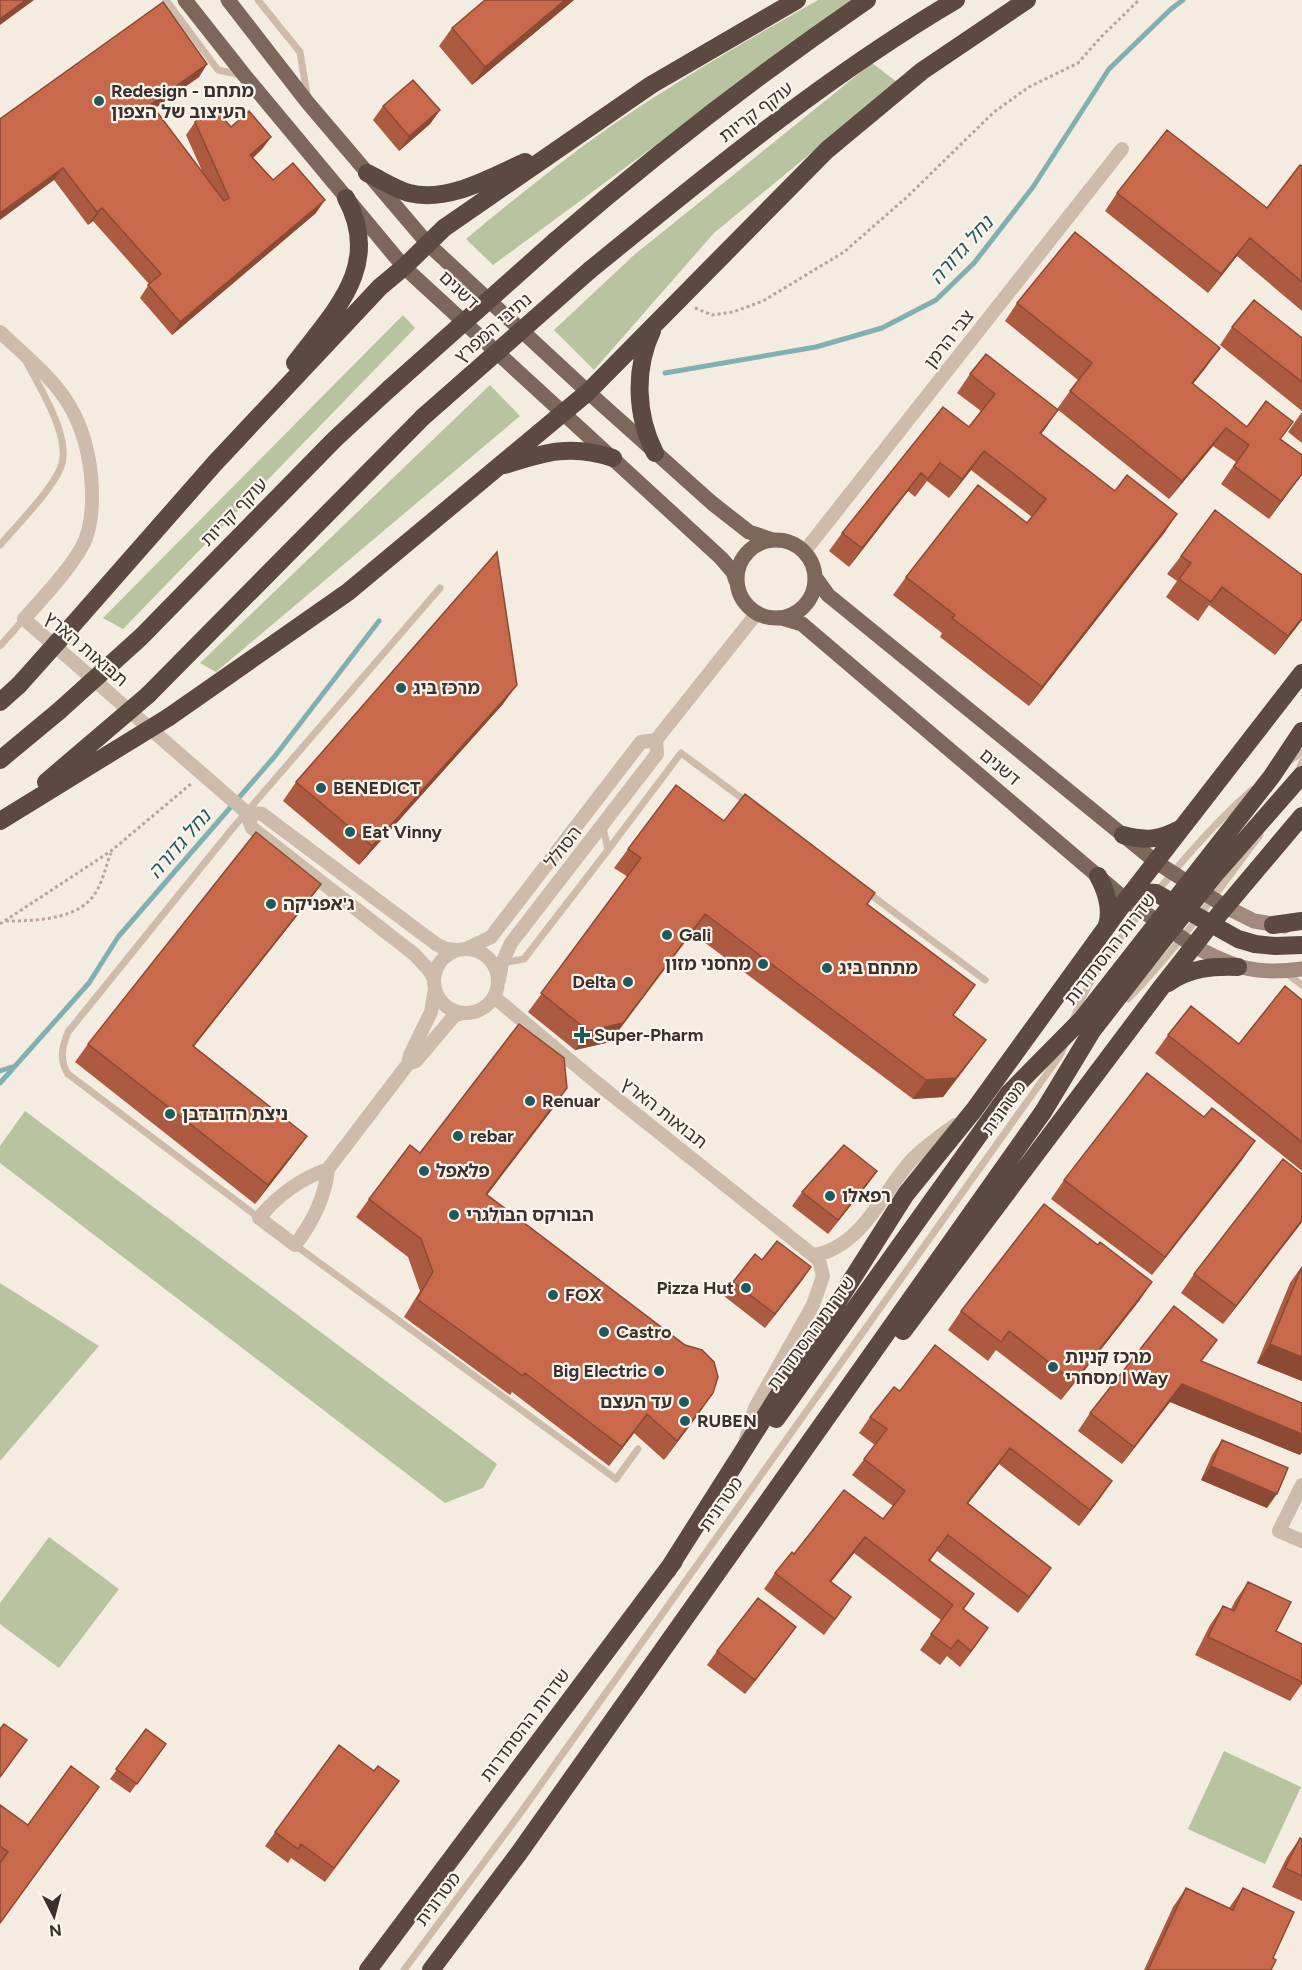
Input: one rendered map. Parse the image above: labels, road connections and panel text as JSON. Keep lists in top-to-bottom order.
{
  "streets": {
    "highway": ["עוקף קריות", "נתיבי המפרץ", "שדרות ההסתדרות"],
    "main road": ["דשנים"],
    "street": ["צבי הרמן", "תבואות הארץ", "הסולל"],
    "lane": ["מטרונית"]
  },
  "crossings": [
    ["עוקף קריות", "נתיבי המפרץ"],
    ["דשנים", "צבי הרמן"],
    ["דשנים", "הסולל"],
    ["דשנים", "מטרונית"],
    ["צבי הרמן", "הסולל"],
    ["תבואות הארץ", "הסולל"]
  ],
  "water": ["נחל גדורה"],
  "places": {
    "other": [
      "Redesign - מתחם העיצוב של הצפון",
      "מרכז ביג",
      "BENEDICT",
      "Eat Vinny",
      "ג'אפניקה",
      "Gali",
      "מחסני מזון",
      "מתחם ביג",
      "Delta",
      "Renuar",
      "ניצת הדובדבן",
      "rebar",
      "פלאפל",
      "רפאלו",
      "הבורקס הבולגרי",
      "Pizza Hut",
      "FOX",
      "Castro",
      "מרכז קניות מסחרי I Way",
      "Big Electric",
      "עד העצם",
      "RUBEN"
    ],
    "health": ["Super-Pharm"]
  },
  "north": "bottom"
}
